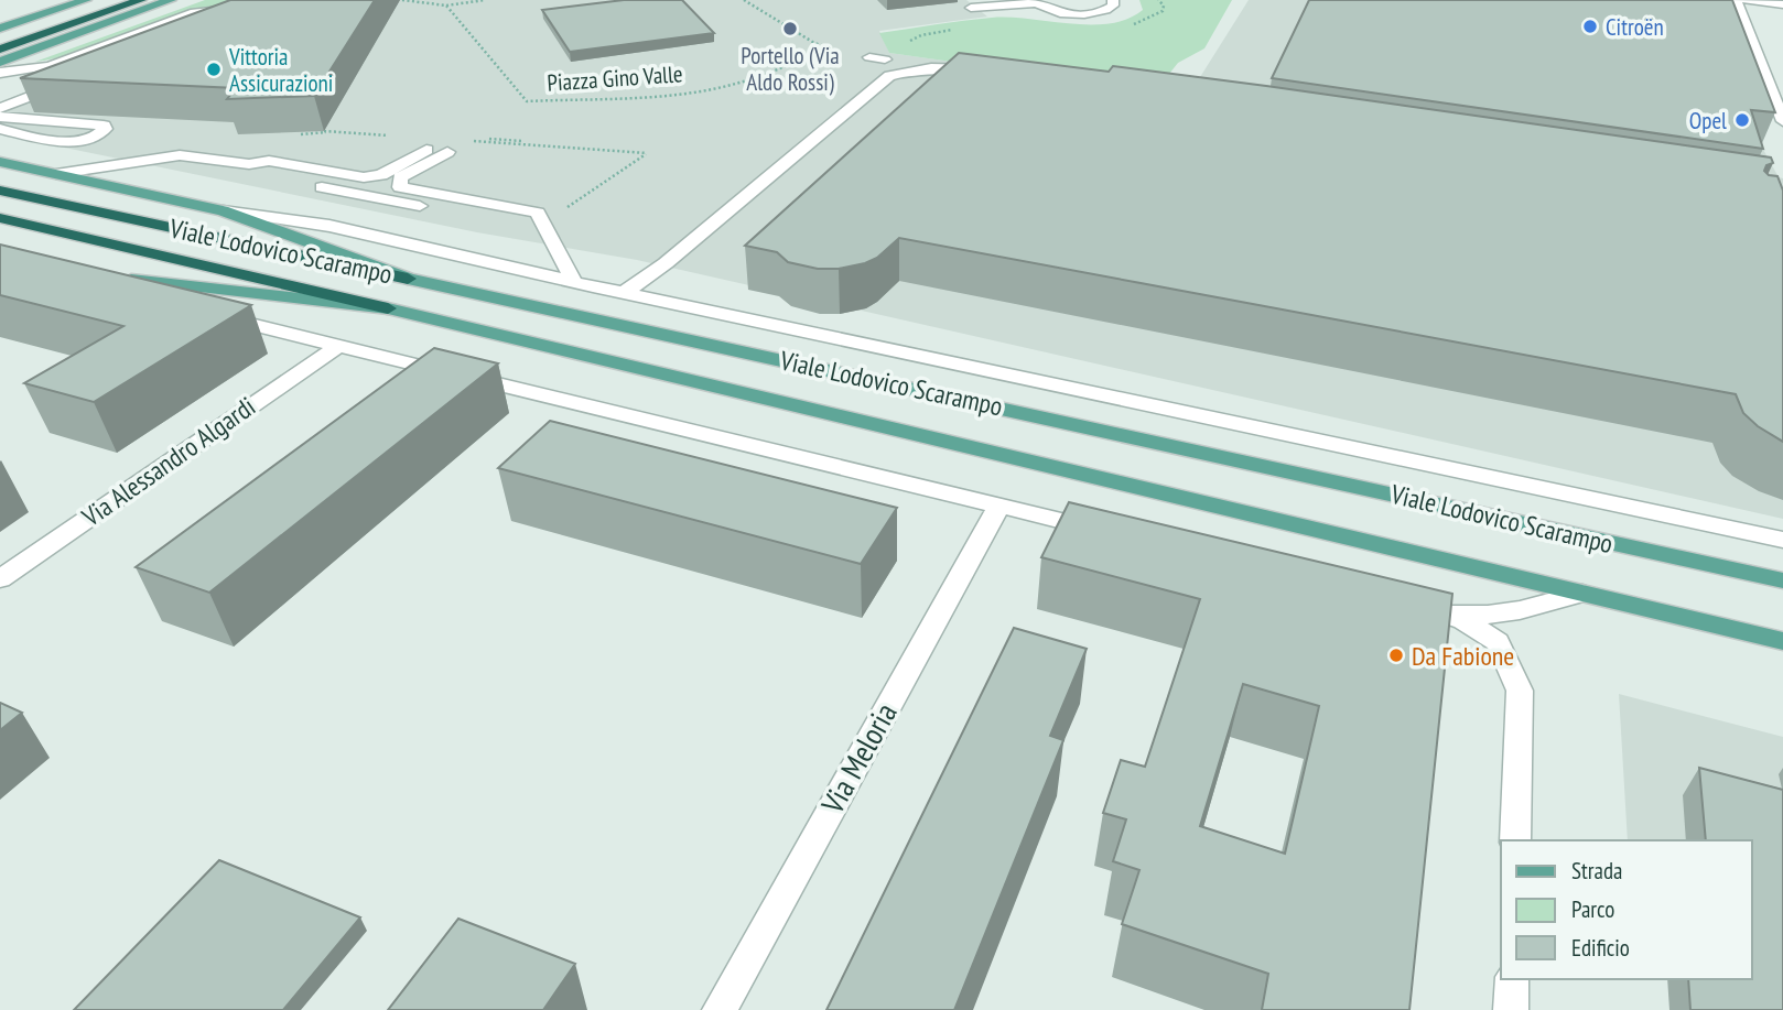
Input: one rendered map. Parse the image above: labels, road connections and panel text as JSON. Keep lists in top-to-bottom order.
{
  "streets": {
    "highway": ["Viale Lodovico Scarampo"],
    "street": ["Via Alessandro Algardi", "Via Meloria"],
    "path": ["Piazza Gino Valle"]
  },
  "places": [
    "Citroën",
    "Portello (Via Aldo Rossi)",
    "Vittoria Assicurazioni",
    "Opel",
    "Da Fabione"
  ],
  "legend": ["Strada", "Parco", "Edificio"]
}
